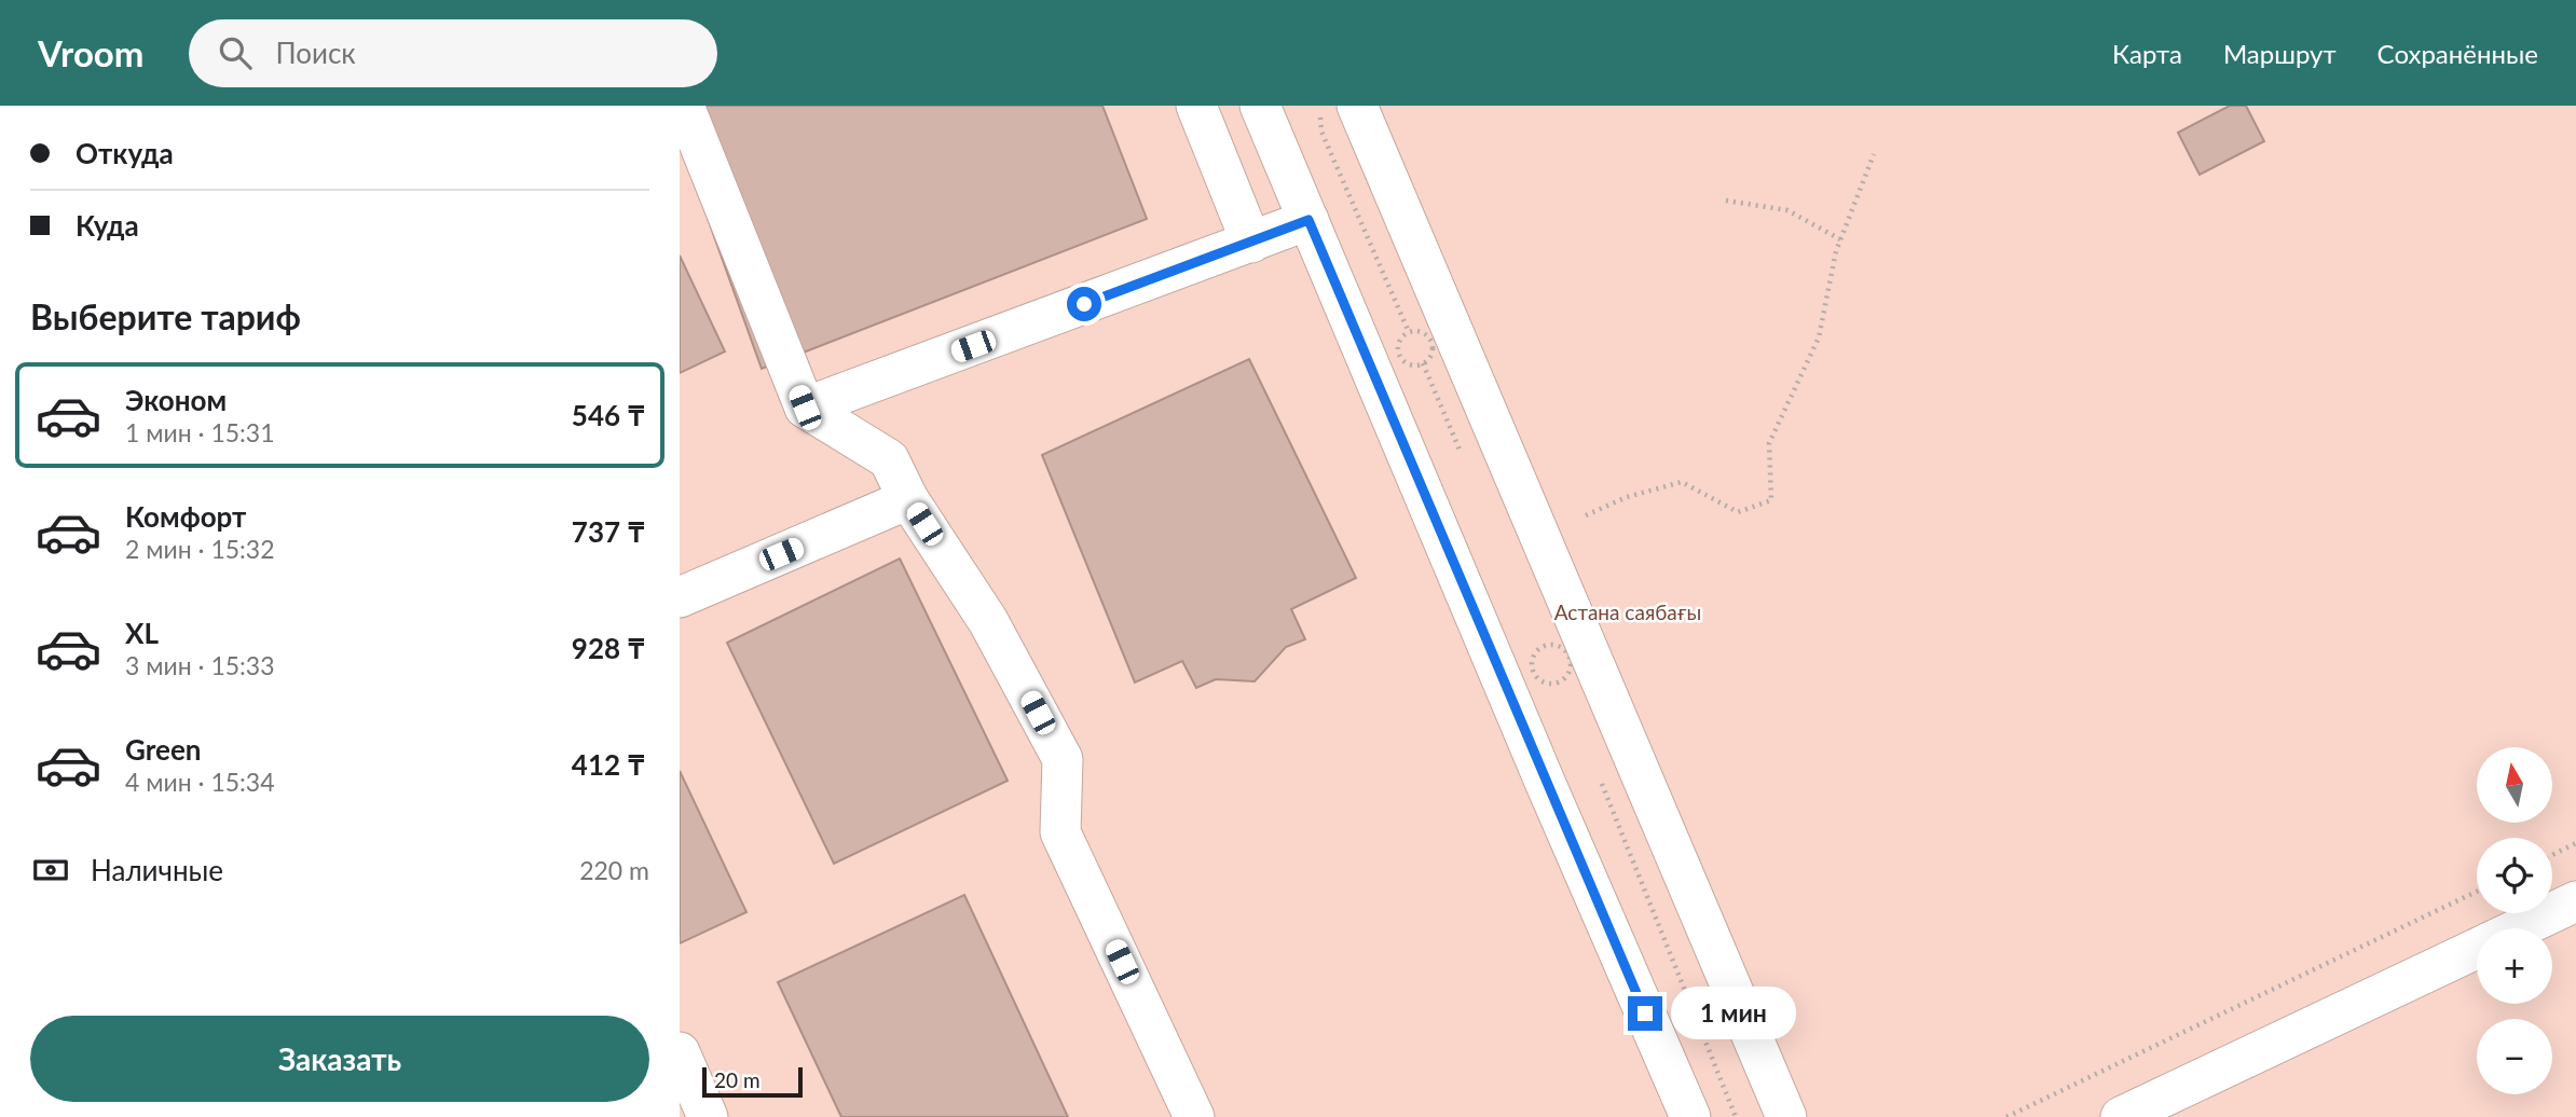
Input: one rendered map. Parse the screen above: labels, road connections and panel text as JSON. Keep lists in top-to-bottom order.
{
  "parks": ["Астана саябағы"],
  "scale_bar": "20 m",
  "north": "top",
  "page": {
    "header": "Vroom",
    "search": "Поиск",
    "nav": ["Карта", "Маршрут", "Сохранённые"],
    "banner": ["Откуда", "Куда"],
    "heading": "Выберите тариф",
    "list": [
      {
        "name": "Эконом",
        "note": "1 мин · 15:31",
        "value": "546 ₸"
      },
      {
        "name": "Комфорт",
        "note": "2 мин · 15:32",
        "value": "737 ₸"
      },
      {
        "name": "XL",
        "note": "3 мин · 15:33",
        "value": "928 ₸"
      },
      {
        "name": "Green",
        "note": "4 мин · 15:34",
        "value": "412 ₸"
      }
    ],
    "map_buttons": ["+", "−"],
    "pay": ["Наличные", "220 m"],
    "bubble": "1 мин",
    "buttons": "Заказать",
    "scale": "20 m"
  }
}
